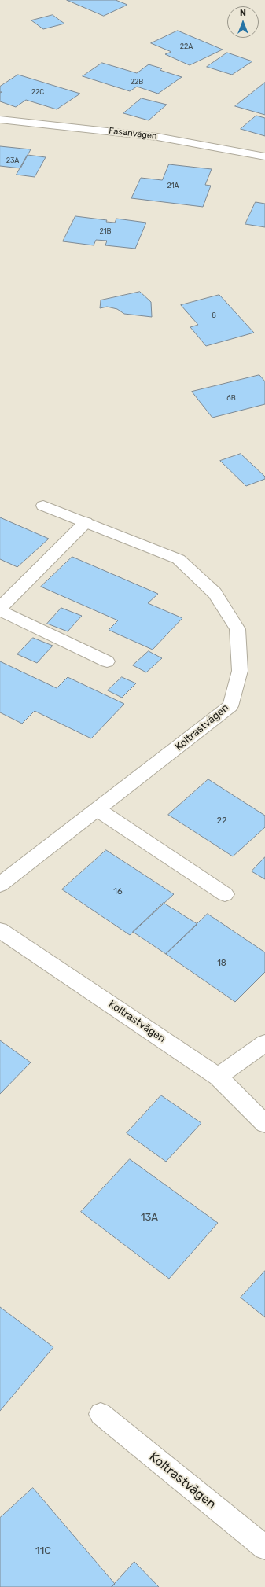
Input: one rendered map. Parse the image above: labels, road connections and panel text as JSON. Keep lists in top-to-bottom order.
{
  "streets": {
    "street": ["Fasanvägen", "Koltrastvägen"]
  },
  "house_numbers": [
    "22A",
    "22B",
    "22C",
    "23A",
    "21A",
    "21B",
    "8",
    "6B",
    "22",
    "16",
    "18",
    "13A",
    "11C"
  ],
  "north": "top"
}
